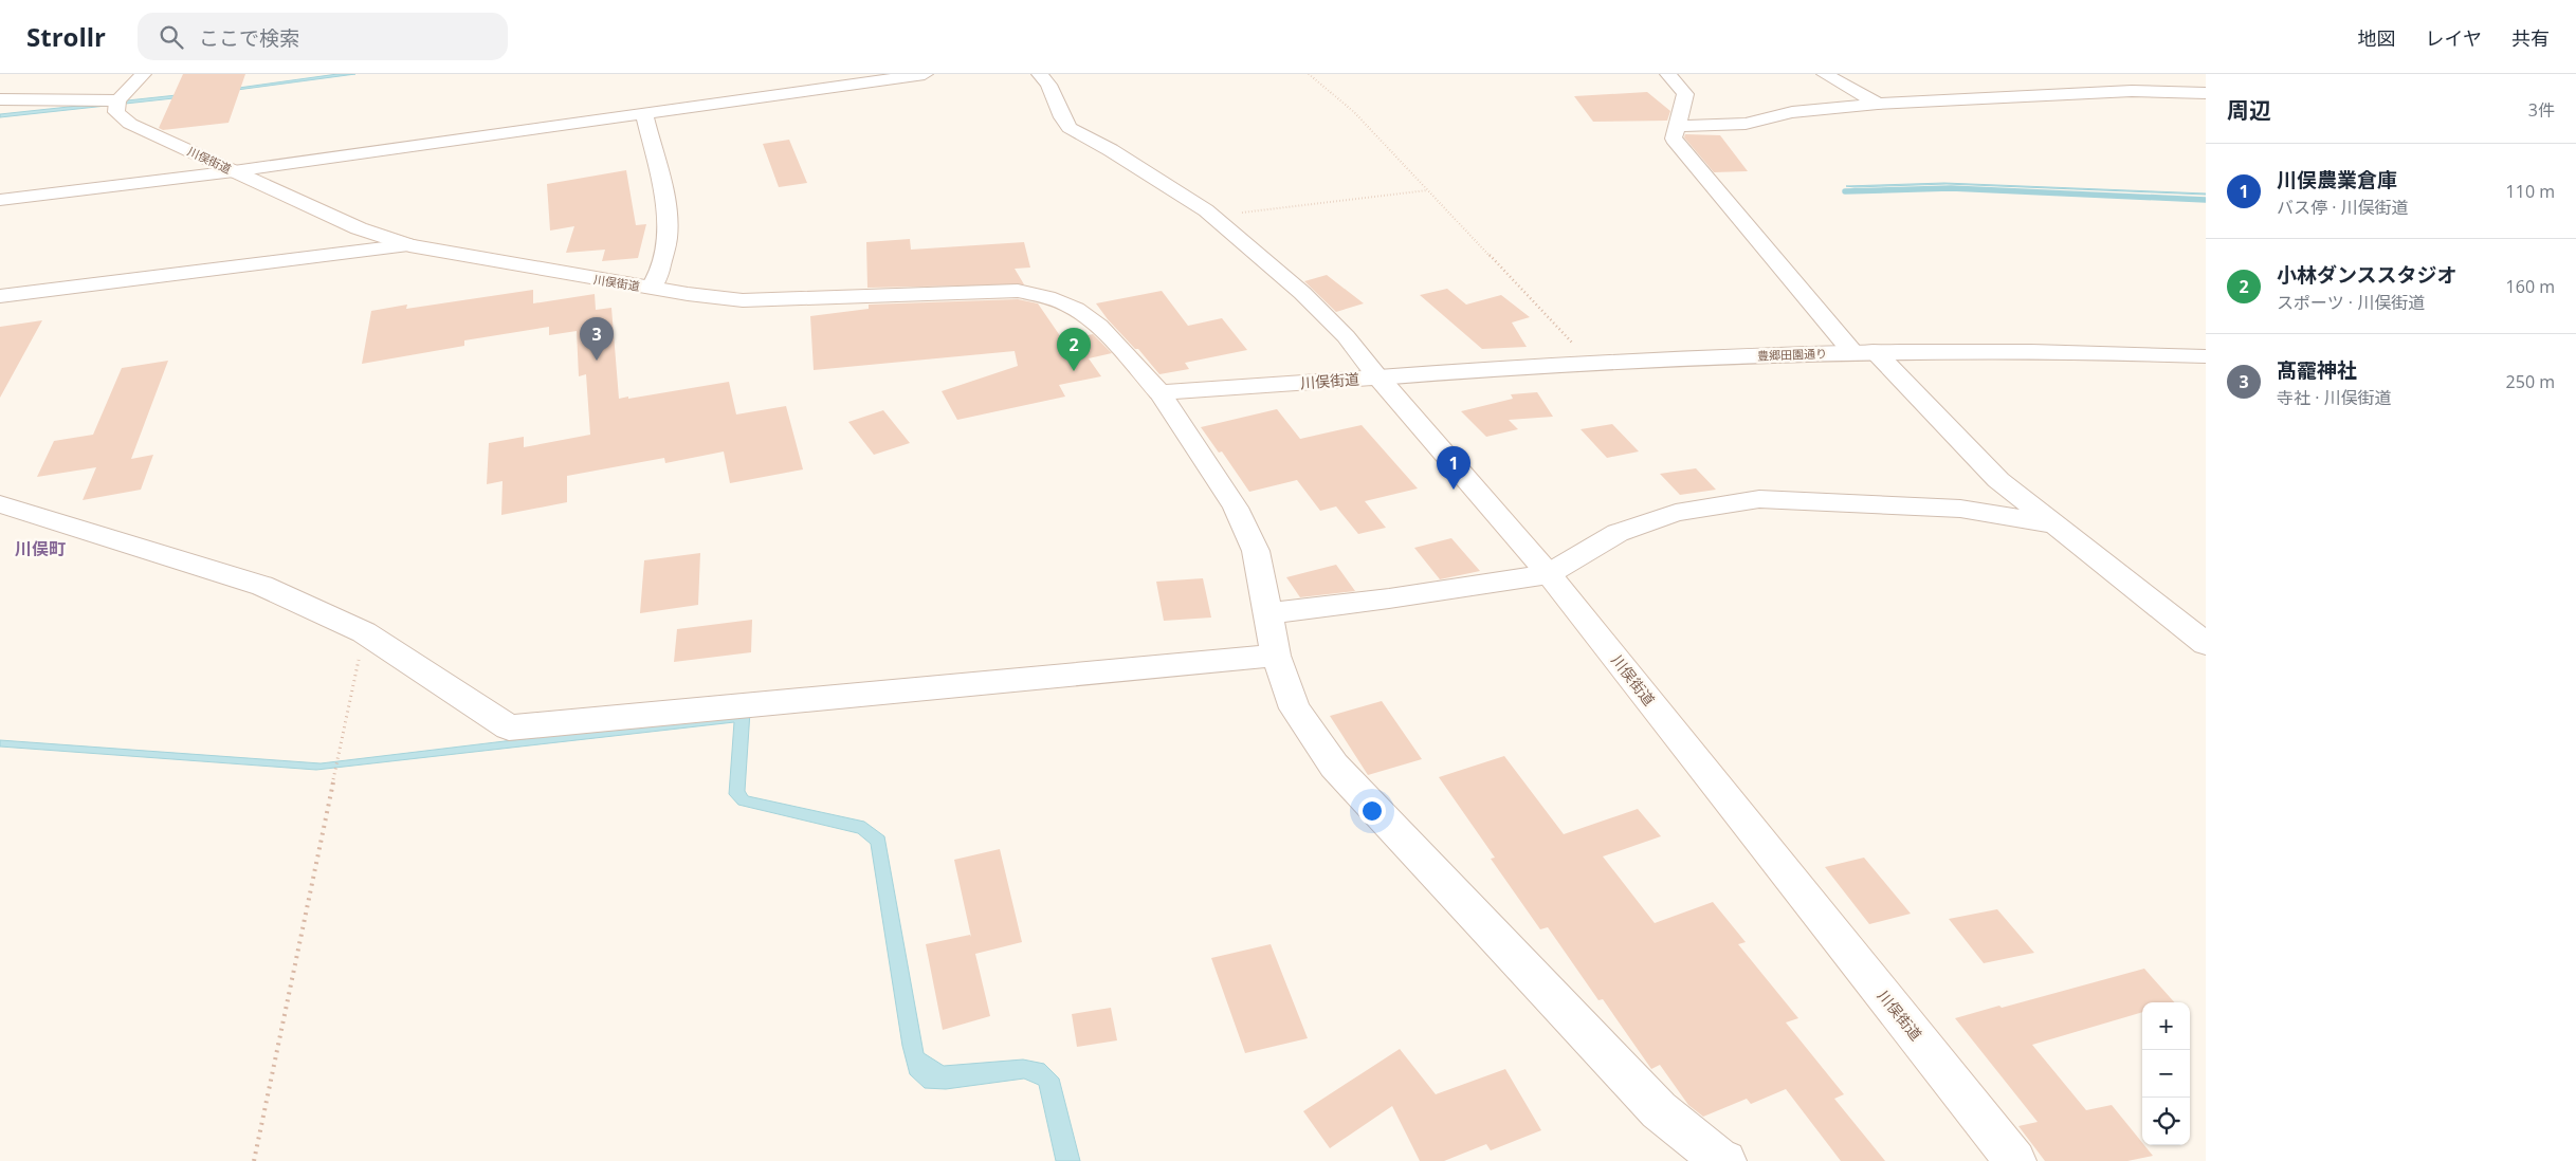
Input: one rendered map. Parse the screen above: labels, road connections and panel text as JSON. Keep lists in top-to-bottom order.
{
  "streets": {
    "street": ["川俣街道", "豊郷田園通り"]
  },
  "crossings": [
    ["川俣街道", "豊郷田園通り"]
  ],
  "districts": ["川俣町"],
  "page": {
    "header": "Strollr",
    "search": "ここで検索",
    "nav": ["地図", "レイヤ", "共有"],
    "heading": ["周辺", "3件"],
    "list": [
      {
        "mark": "1",
        "name": "川俣農業倉庫",
        "note": "バス停 · 川俣街道",
        "value": "110 m"
      },
      {
        "mark": "2",
        "name": "小林ダンススタジオ",
        "note": "スポーツ · 川俣街道",
        "value": "160 m"
      },
      {
        "mark": "3",
        "name": "髙靇神社",
        "note": "寺社 · 川俣街道",
        "value": "250 m"
      }
    ],
    "pins": ["3", "2", "1"],
    "map_buttons": ["+", "−"]
  }
}
